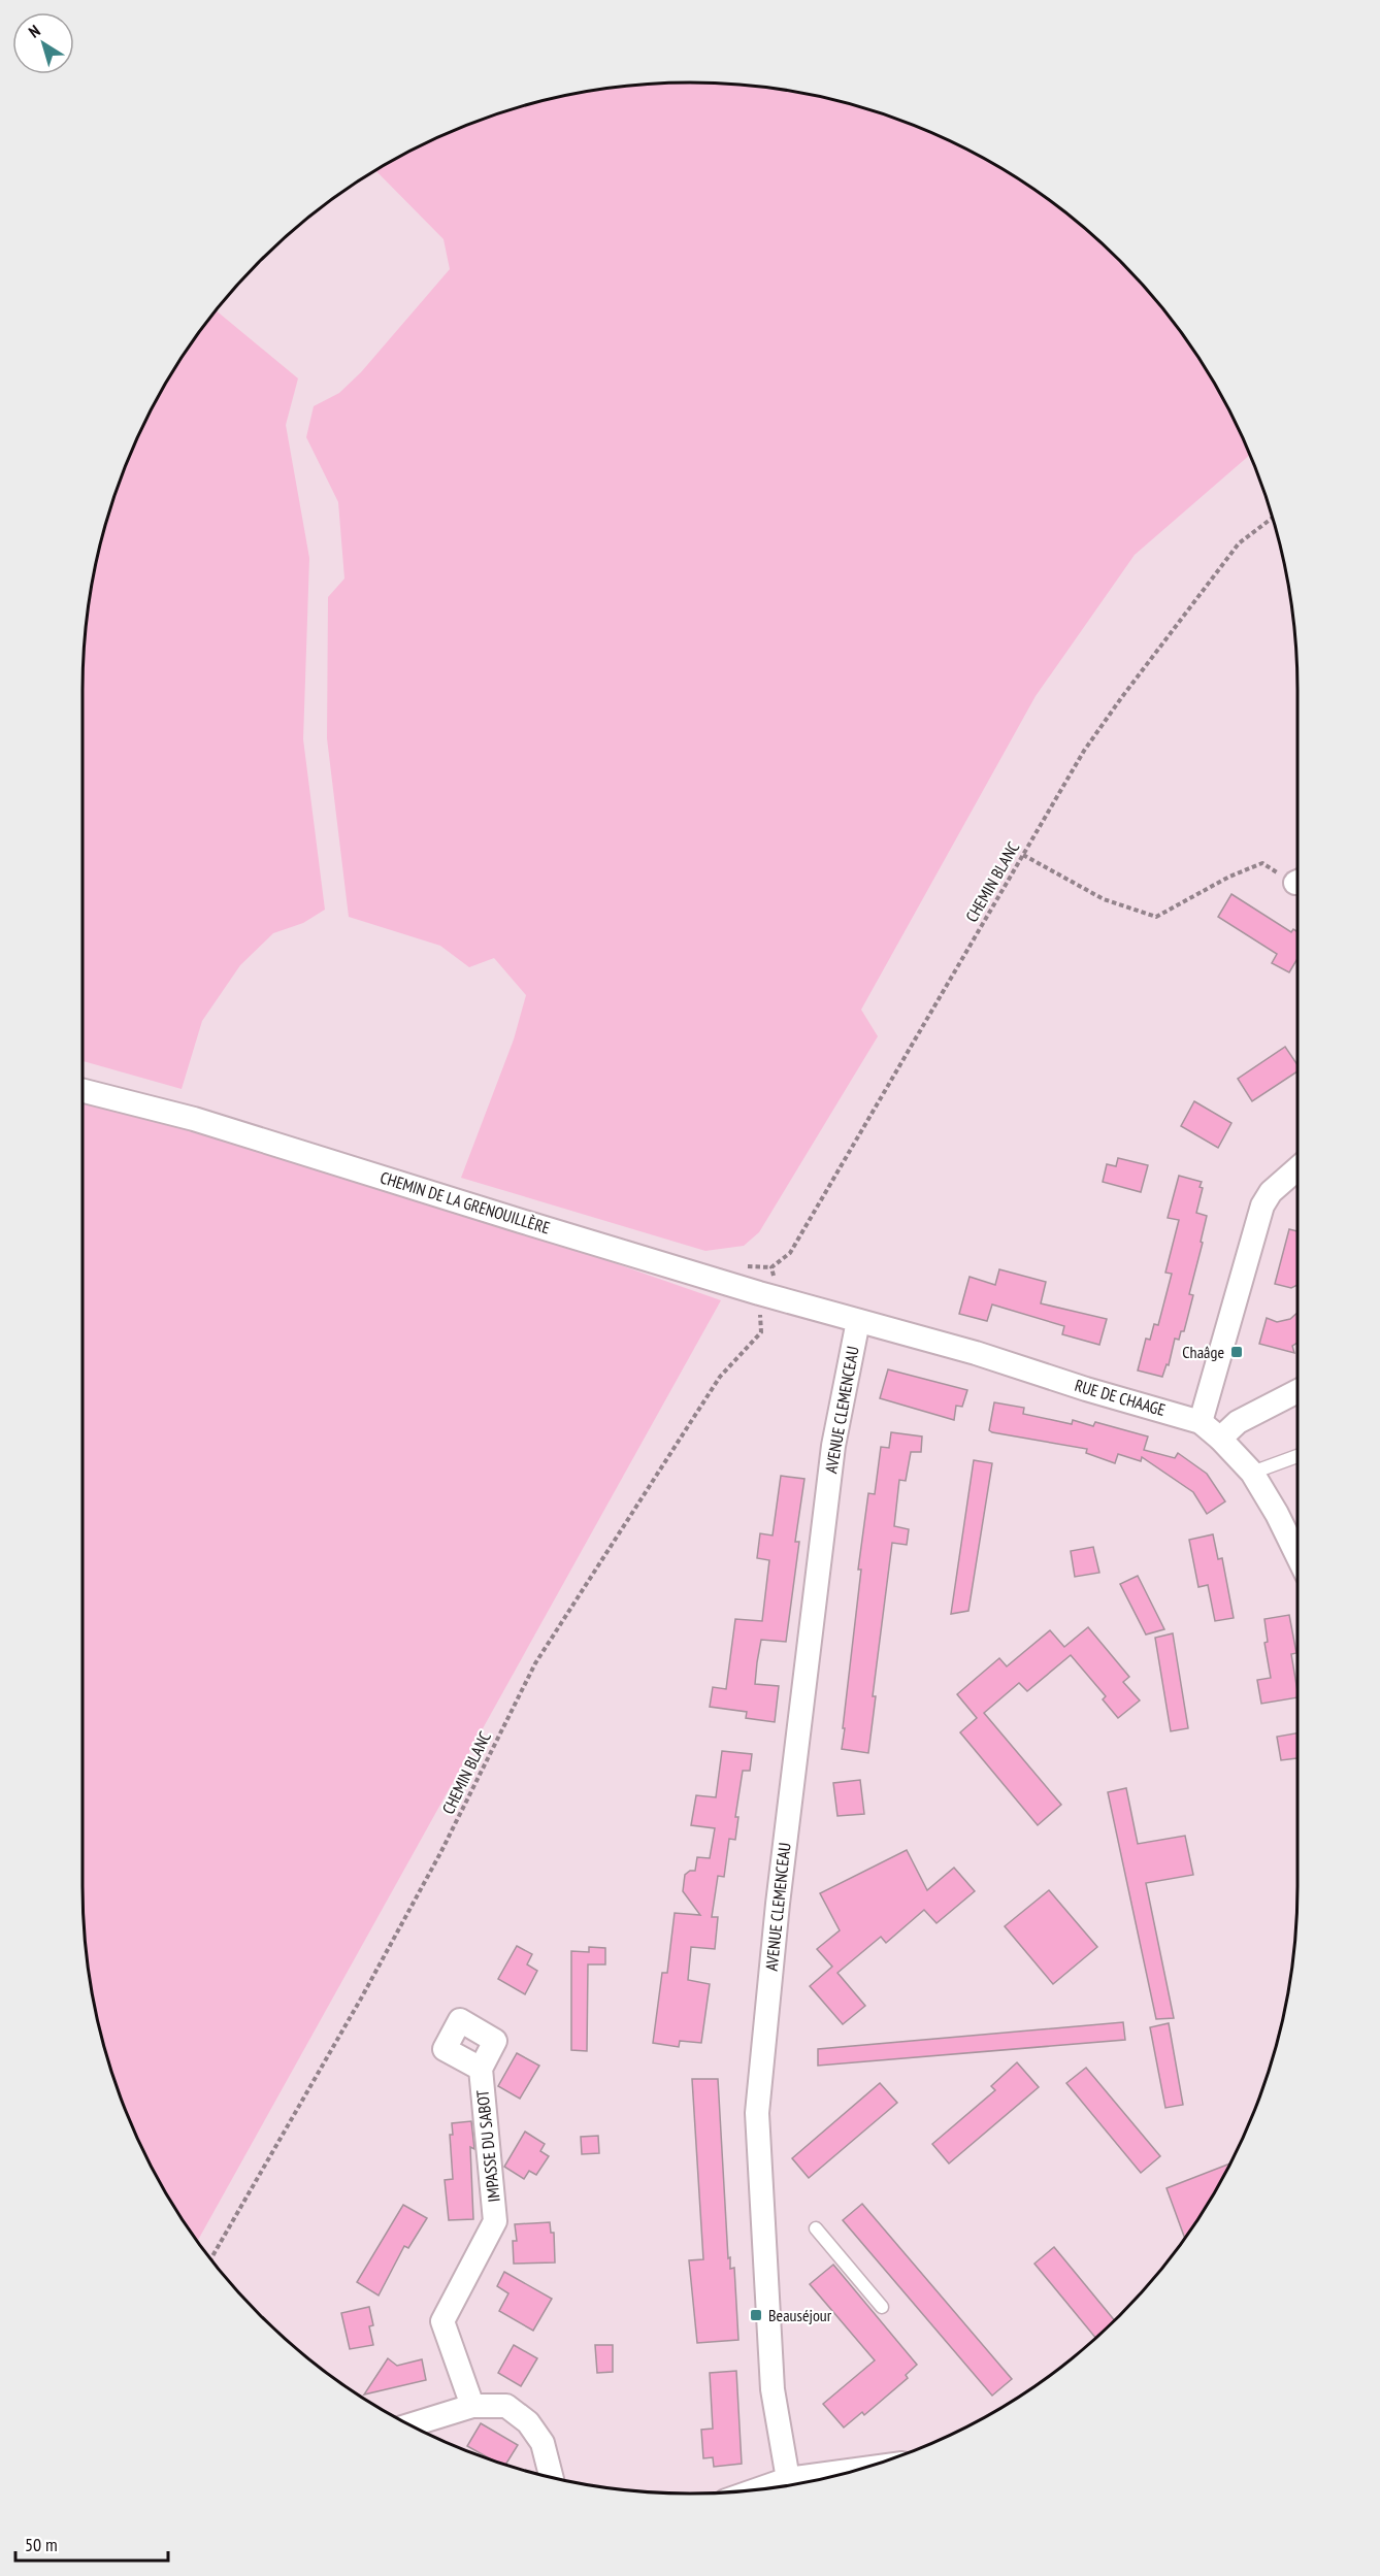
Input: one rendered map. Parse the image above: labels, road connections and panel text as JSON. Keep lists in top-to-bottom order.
{
  "streets": {
    "street": [
      "CHEMIN DE LA GRENOUILLÈRE",
      "RUE DE CHAAGE",
      "AVENUE CLEMENCEAU",
      "IMPASSE DU SABOT"
    ],
    "path": ["CHEMIN BLANC"]
  },
  "crossings": [
    ["CHEMIN DE LA GRENOUILLÈRE", "RUE DE CHAAGE"],
    ["CHEMIN DE LA GRENOUILLÈRE", "AVENUE CLEMENCEAU"],
    ["RUE DE CHAAGE", "AVENUE CLEMENCEAU"]
  ],
  "places": {
    "transit": ["Chaâge", "Beauséjour"]
  },
  "scale_bar": "50 m",
  "north": "top left"
}
